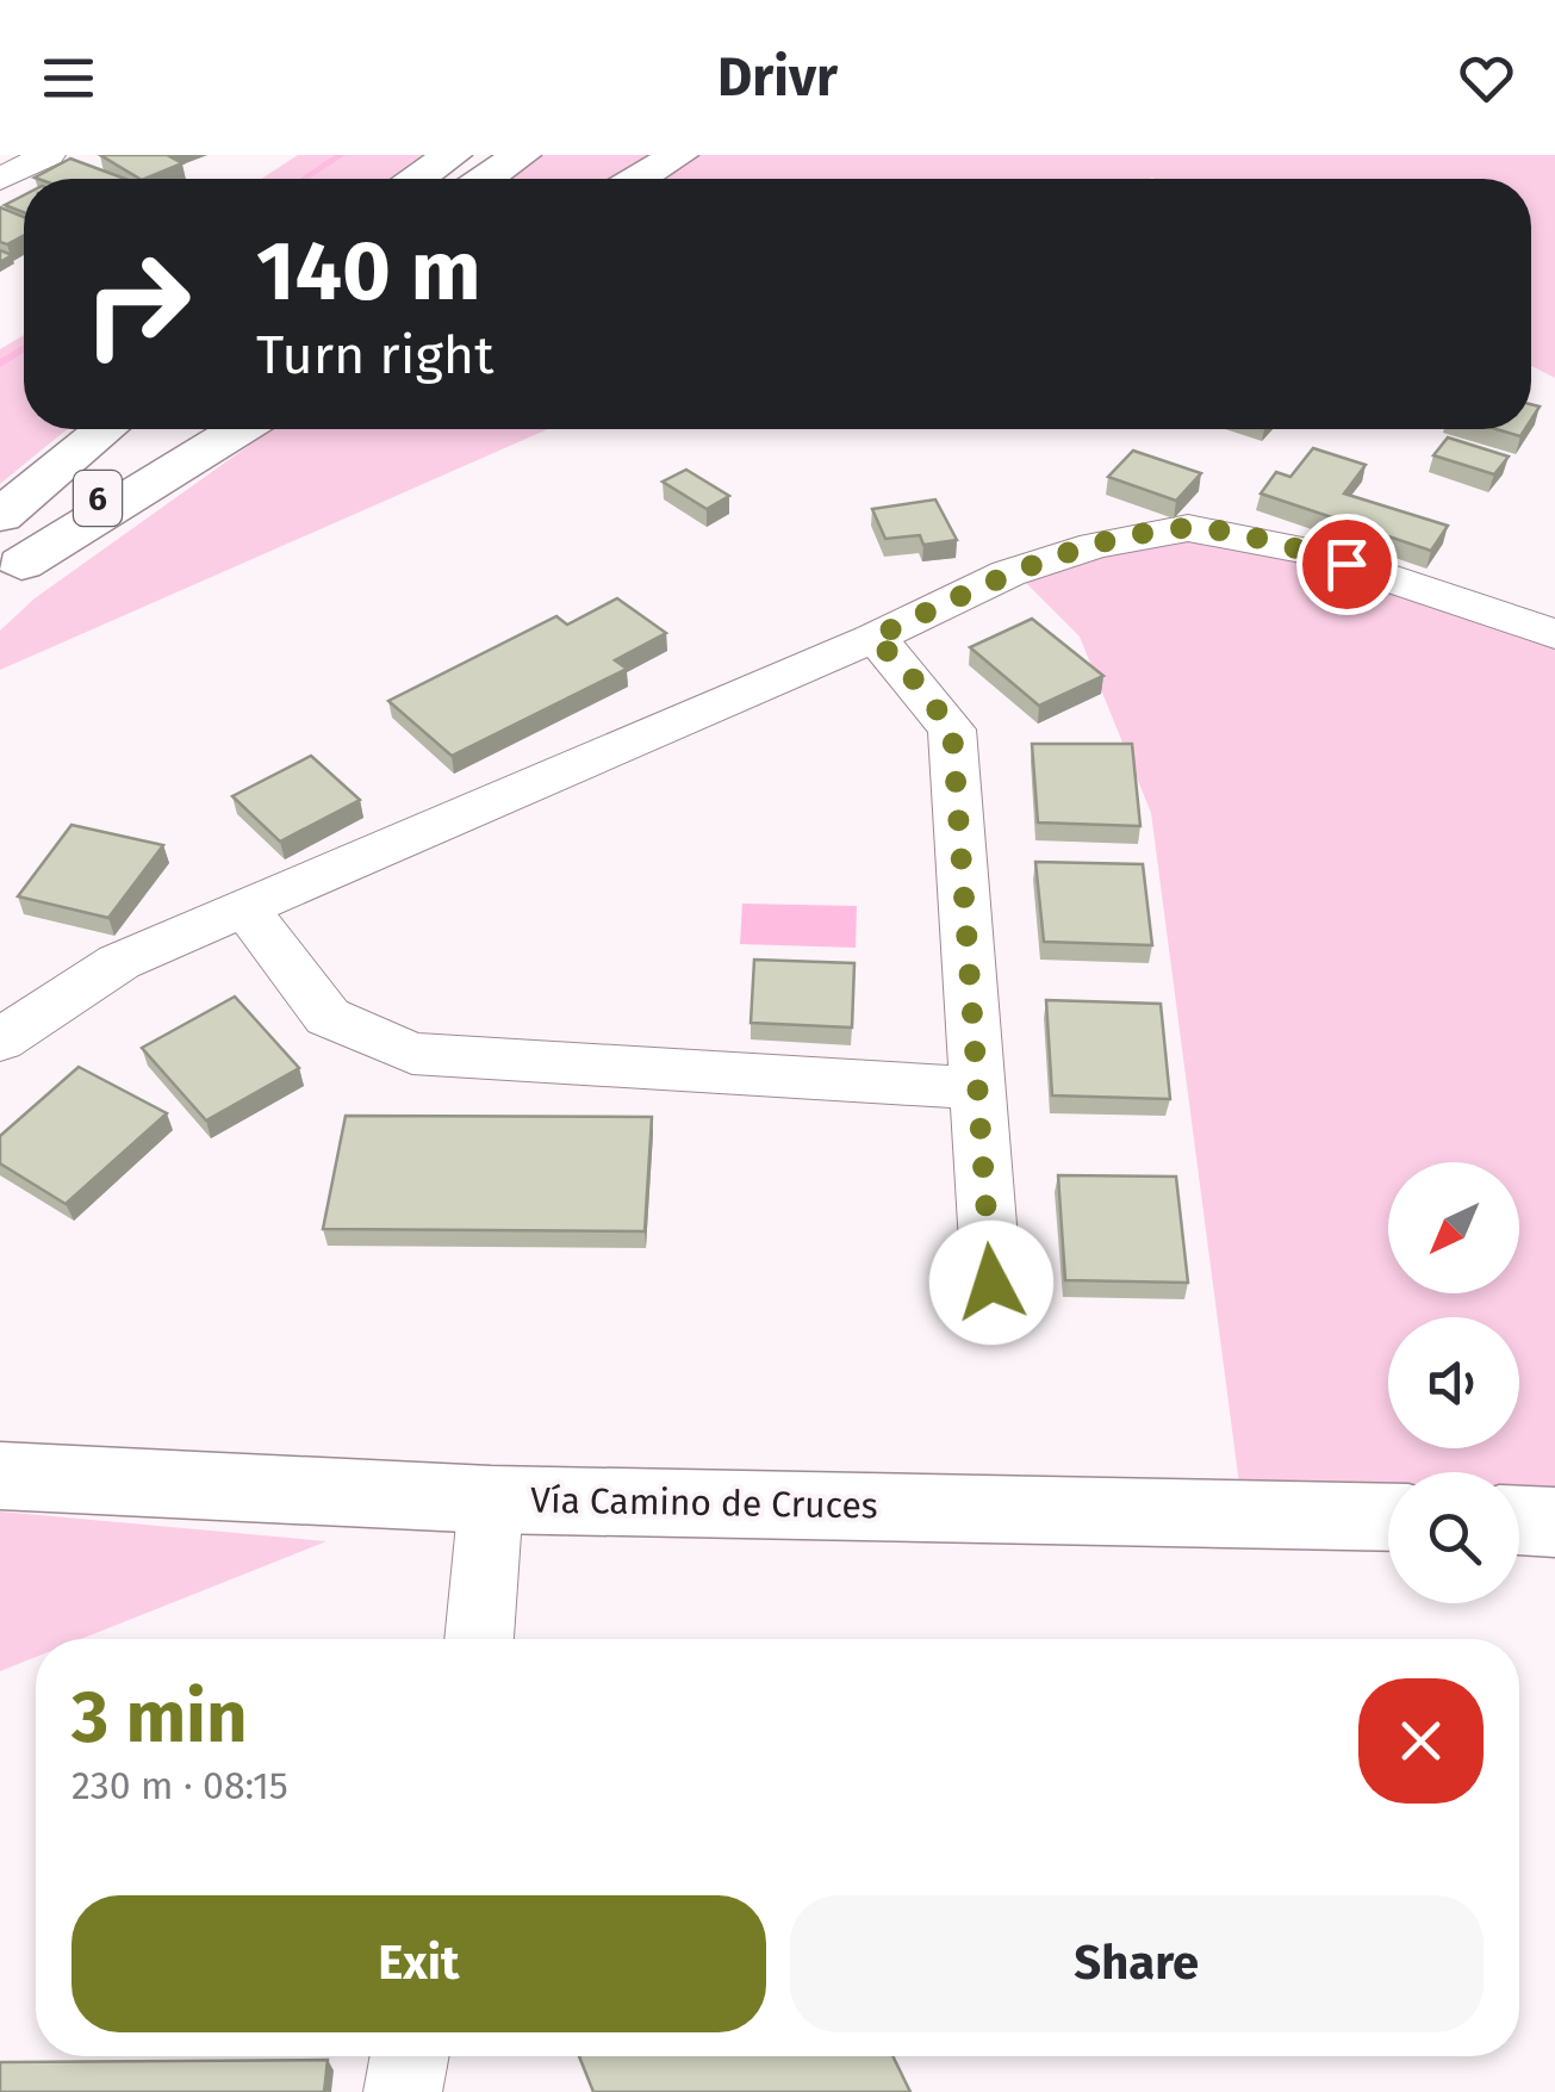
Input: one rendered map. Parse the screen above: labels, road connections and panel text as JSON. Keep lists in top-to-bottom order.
{
  "streets": {
    "main road": ["6", "Vía Camino de Cruces"]
  },
  "north": "bottom left",
  "page": {
    "header": "Drivr",
    "turn": ["140 m", "Turn right"],
    "heading": ["3 min", "230 m · 08:15"],
    "buttons": ["Exit", "Share"]
  }
}
